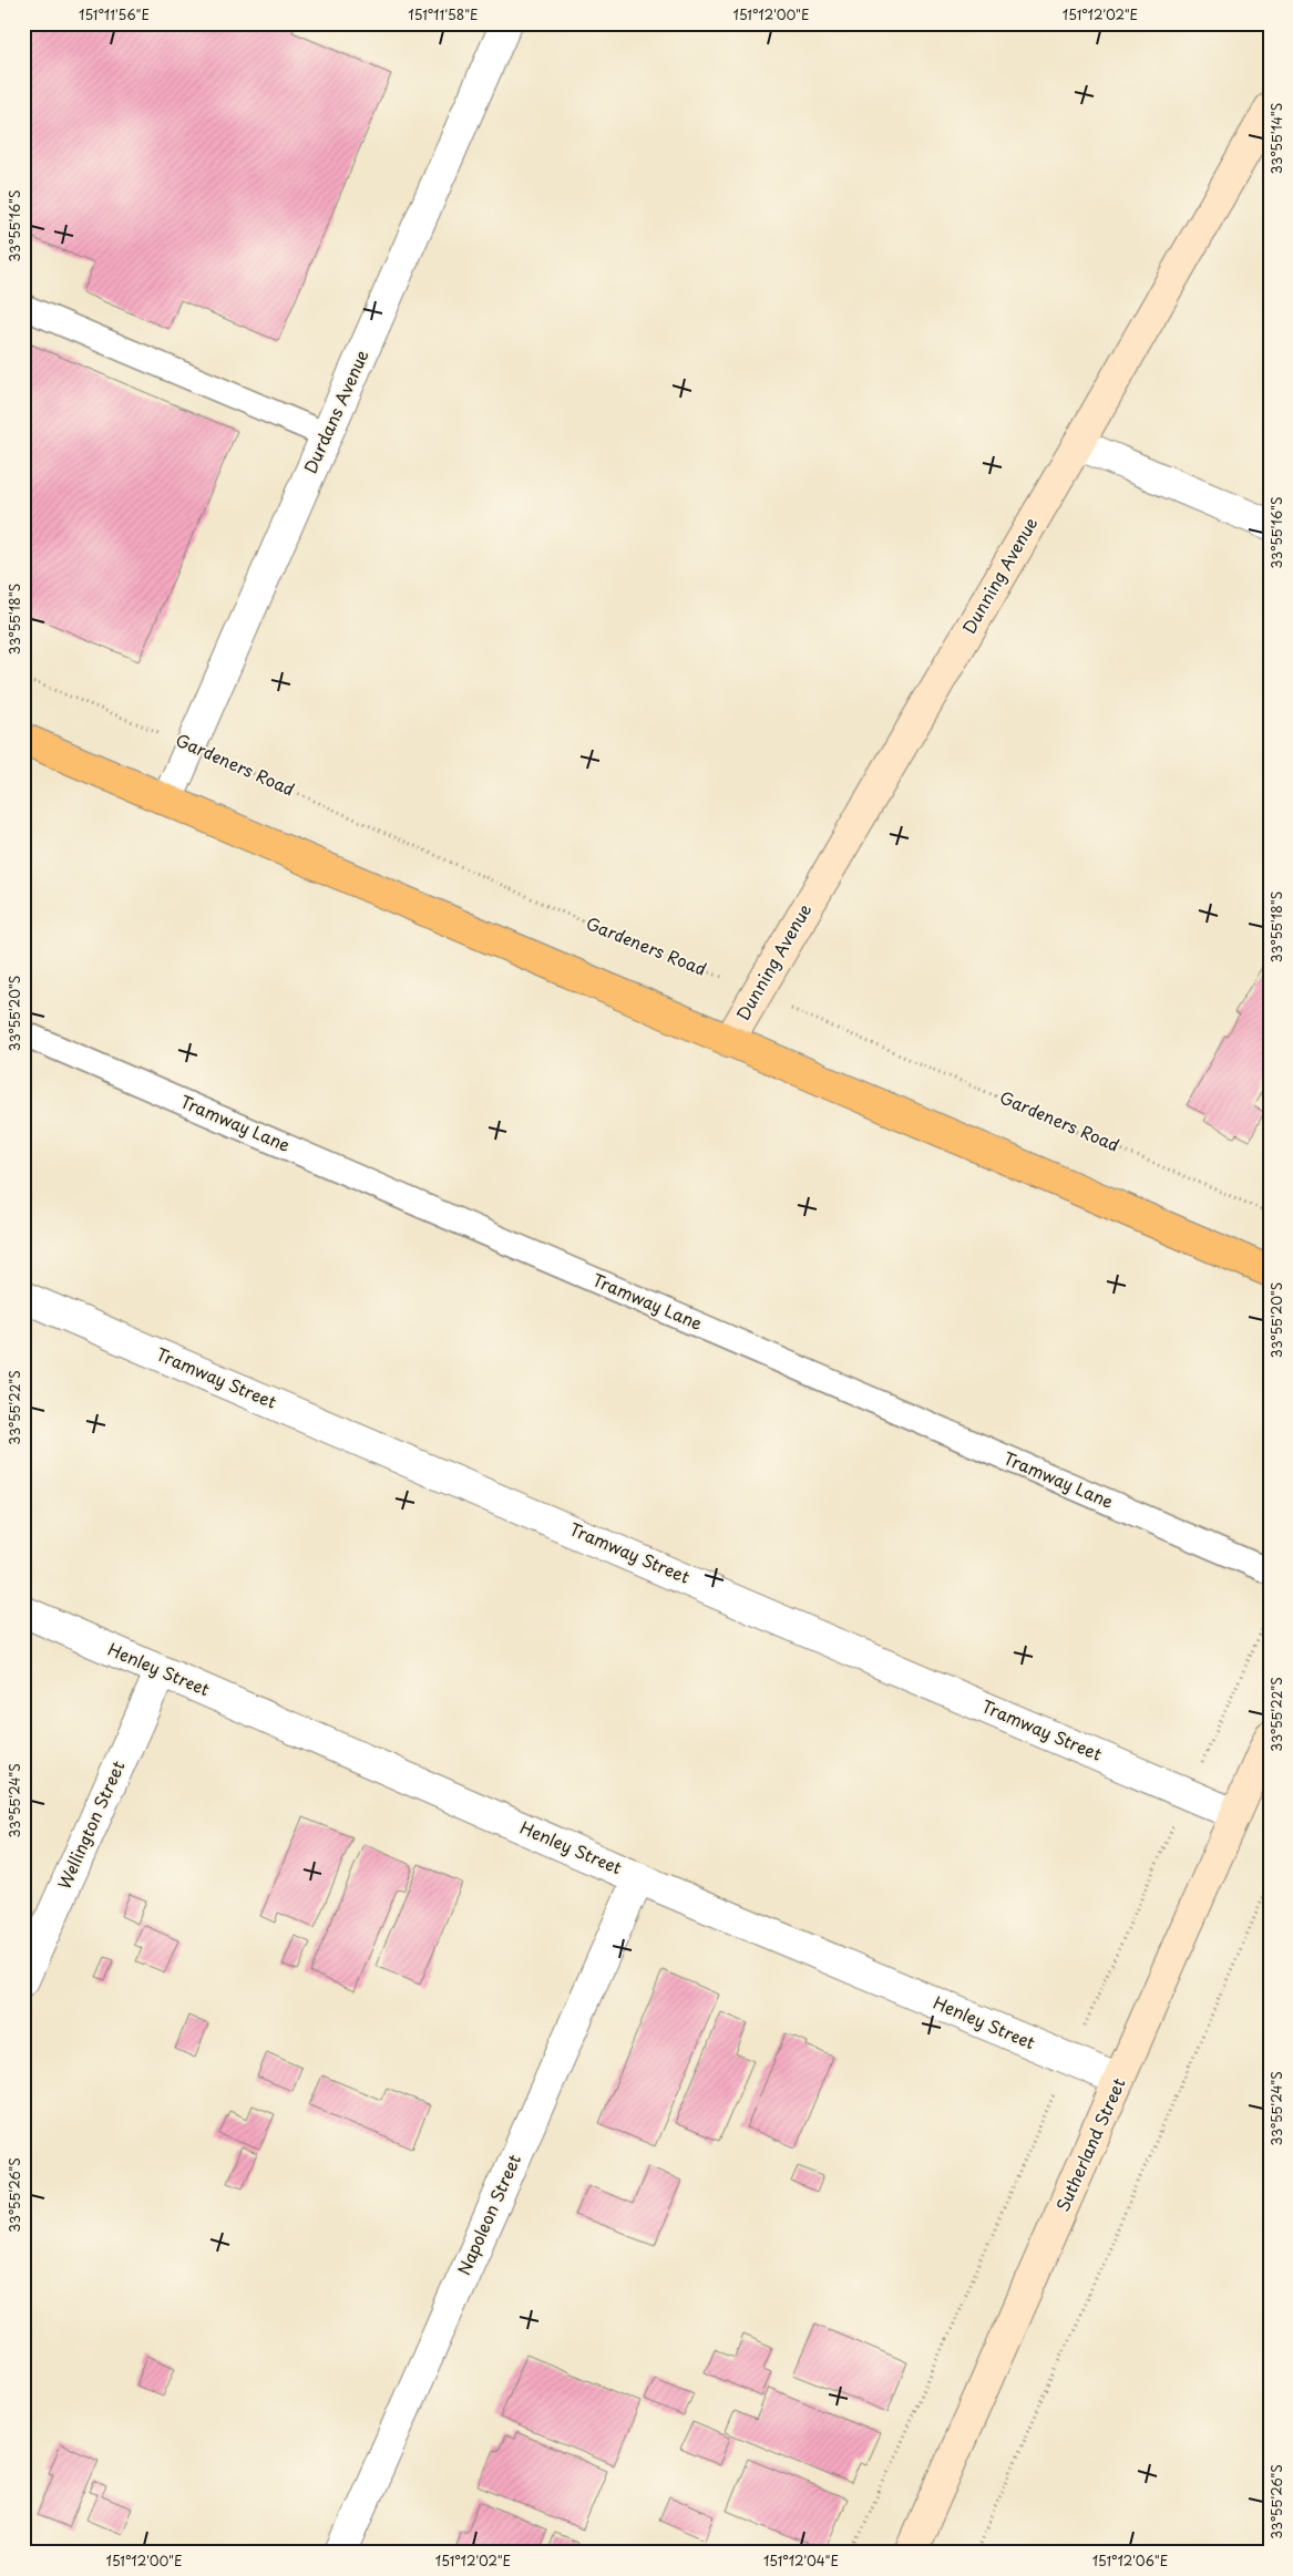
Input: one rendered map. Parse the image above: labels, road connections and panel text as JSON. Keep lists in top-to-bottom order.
{
  "streets": {
    "street": [
      "Durdans Avenue",
      "Dunning Avenue",
      "Tramway Street",
      "Henley Street",
      "Wellington Street",
      "Sutherland Street",
      "Napoleon Street"
    ],
    "lane": ["Tramway Lane"],
    "path": ["Gardeners Road"]
  },
  "crossings": [
    ["Durdans Avenue", "Gardeners Road"],
    ["Dunning Avenue", "Gardeners Road"],
    ["Tramway Street", "Sutherland Street"],
    ["Henley Street", "Wellington Street"],
    ["Henley Street", "Sutherland Street"],
    ["Henley Street", "Napoleon Street"]
  ],
  "coordinates": [
    "151°11'56\"E",
    "151°11'58\"E",
    "151°12'00\"E",
    "151°12'02\"E",
    "33°55'14\"S",
    "33°55'16\"S",
    "33°55'18\"S",
    "33°55'20\"S",
    "33°55'22\"S",
    "33°55'24\"S",
    "33°55'26\"S",
    "151°12'04\"E",
    "151°12'06\"E"
  ]
}
